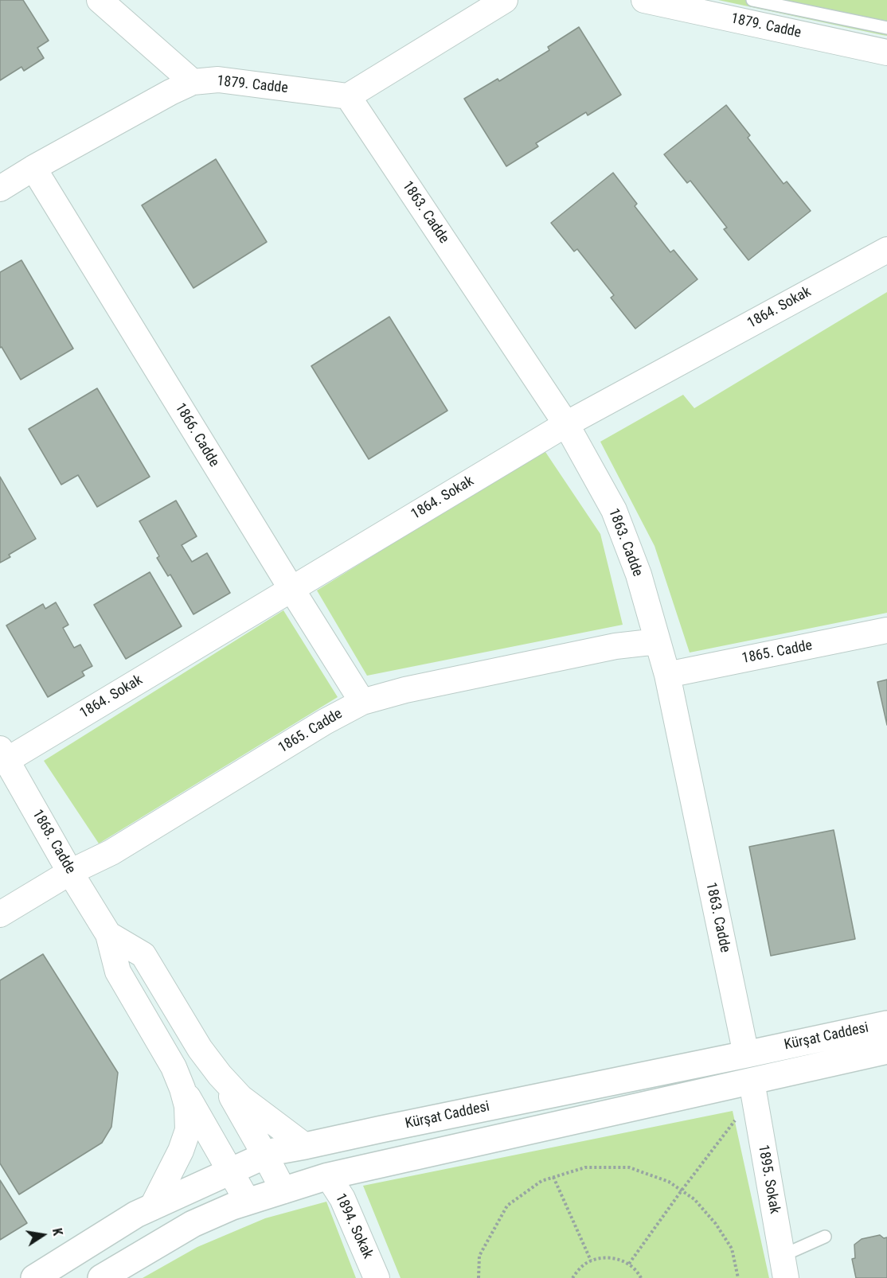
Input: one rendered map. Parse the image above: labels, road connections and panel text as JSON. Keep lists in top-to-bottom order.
{
  "streets": {
    "street": [
      "1879. Cadde",
      "1863. Cadde",
      "1864. Sokak",
      "1866. Cadde",
      "1865. Cadde",
      "1868. Cadde",
      "Kürşat Caddesi",
      "1895. Sokak",
      "1894. Sokak"
    ]
  },
  "crossings": [
    ["1879. Cadde", "1863. Cadde"],
    ["1879. Cadde", "1866. Cadde"],
    ["1863. Cadde", "1864. Sokak"],
    ["1863. Cadde", "1865. Cadde"],
    ["1863. Cadde", "Kürşat Caddesi"],
    ["1864. Sokak", "1866. Cadde"],
    ["1864. Sokak", "1868. Cadde"],
    ["1866. Cadde", "1865. Cadde"],
    ["1865. Cadde", "1868. Cadde"],
    ["1868. Cadde", "Kürşat Caddesi"],
    ["Kürşat Caddesi", "1895. Sokak"],
    ["Kürşat Caddesi", "1894. Sokak"]
  ],
  "north": "right"
}
